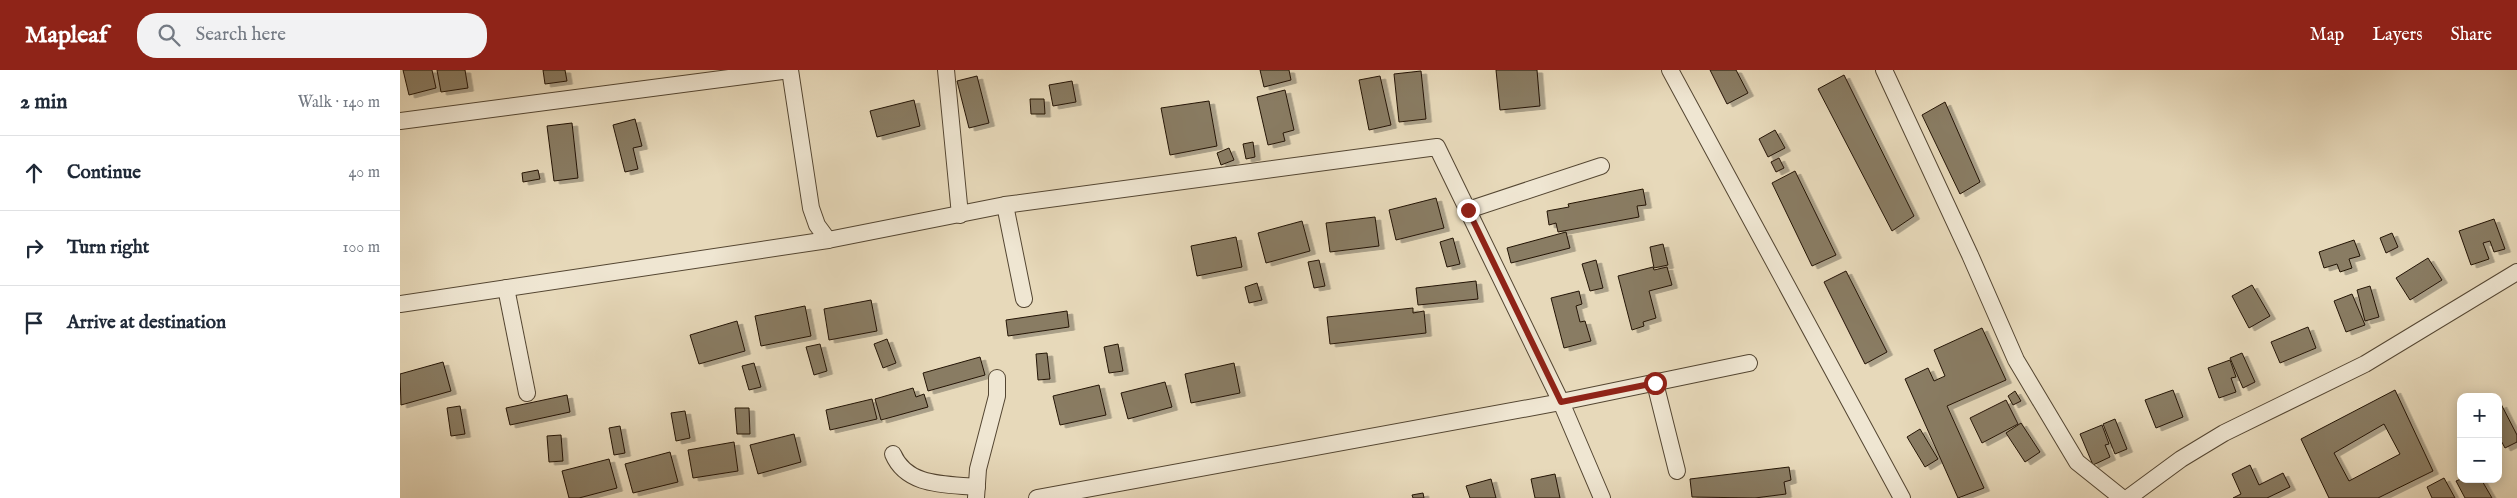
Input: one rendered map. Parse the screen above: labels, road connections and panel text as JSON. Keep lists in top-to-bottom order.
{
  "page": {
    "header": "Mapleaf",
    "search": "Search here",
    "nav": ["Map", "Layers", "Share"],
    "heading": ["2 min", "Walk · 140 m"],
    "list": [
      ["Continue", "40 m"],
      ["Turn right", "100 m"],
      "Arrive at destination"
    ],
    "map_buttons": ["+", "−"]
  }
}
